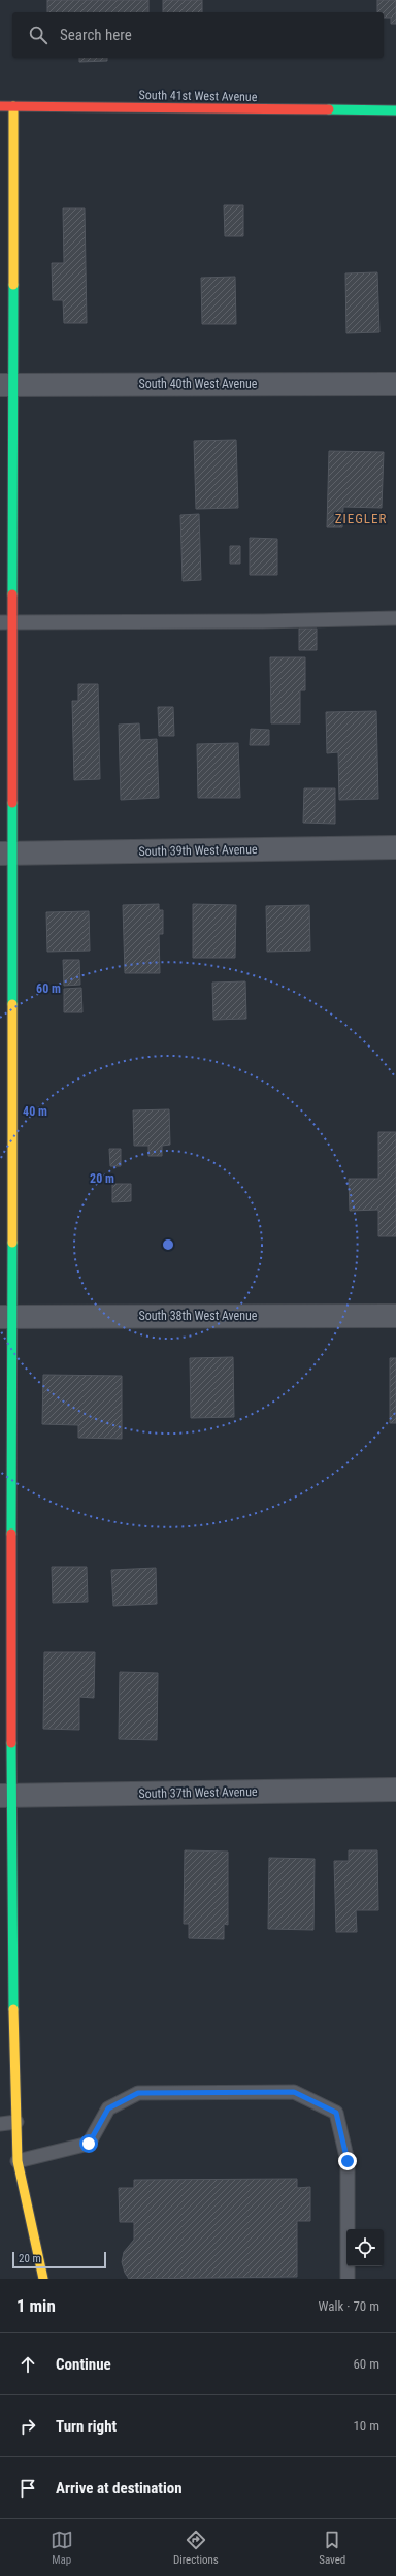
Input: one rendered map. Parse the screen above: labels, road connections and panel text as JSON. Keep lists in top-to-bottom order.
{
  "streets": {
    "street": [
      "South 41st West Avenue",
      "South 40th West Avenue",
      "South 39th West Avenue",
      "South 38th West Avenue",
      "South 37th West Avenue"
    ]
  },
  "districts": ["ZIEGLER"],
  "scale_bar": "20 m",
  "page": {
    "search": "Search here",
    "scale": "20 m",
    "heading": ["1 min", "Walk · 70 m"],
    "list": [
      ["Continue", "60 m"],
      ["Turn right", "10 m"],
      "Arrive at destination"
    ],
    "nav": ["Map", "Directions", "Saved"]
  },
  "rings": ["60 m", "40 m", "20 m"]
}
